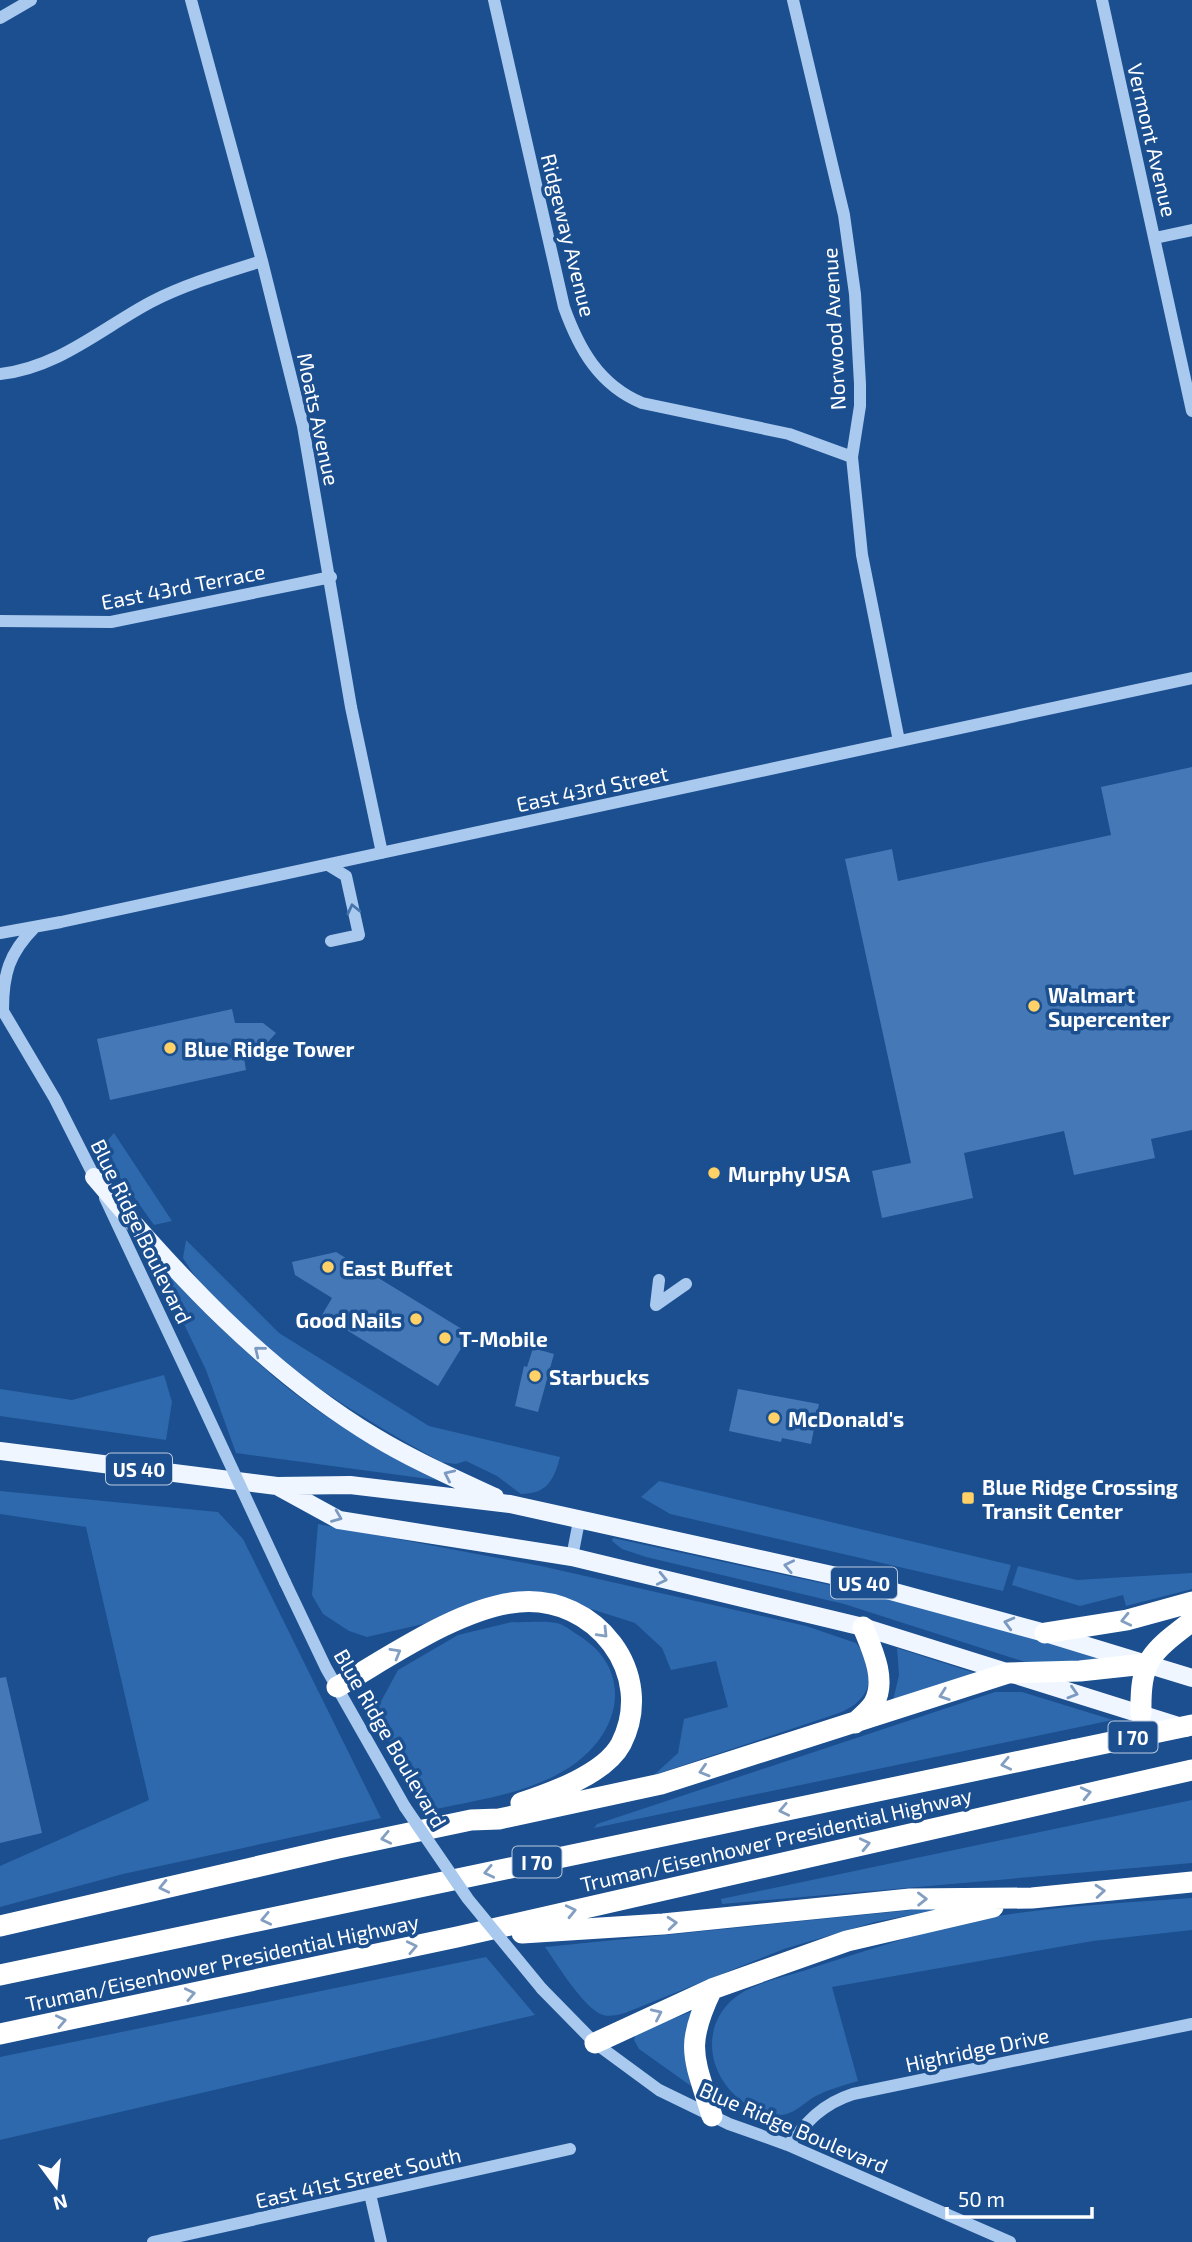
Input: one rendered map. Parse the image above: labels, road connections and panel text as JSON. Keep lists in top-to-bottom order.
{
  "streets": {
    "highway": ["I 70", "Truman/Eisenhower Presidential Highway"],
    "main road": ["US 40"],
    "street": [
      "Vermont Avenue",
      "Ridgeway Avenue",
      "Norwood Avenue",
      "Moats Avenue",
      "East 43rd Terrace",
      "East 43rd Street",
      "Blue Ridge Boulevard",
      "Highridge Drive",
      "East 41st Street South"
    ]
  },
  "crossings": [
    ["Ridgeway Avenue", "Norwood Avenue"],
    ["Norwood Avenue", "East 43rd Street"],
    ["Moats Avenue", "East 43rd Terrace"],
    ["Moats Avenue", "East 43rd Street"],
    ["Blue Ridge Boulevard", "Highridge Drive"],
    ["US 40", "Truman/Eisenhower Presidential Highway"]
  ],
  "places": {
    "other": [
      "Walmart Supercenter",
      "Blue Ridge Tower",
      "Murphy USA",
      "East Buffet",
      "Good Nails",
      "T-Mobile",
      "Starbucks",
      "McDonald's"
    ],
    "transit": ["Blue Ridge Crossing Transit Center"]
  },
  "scale_bar": "50 m",
  "north": "bottom"
}
